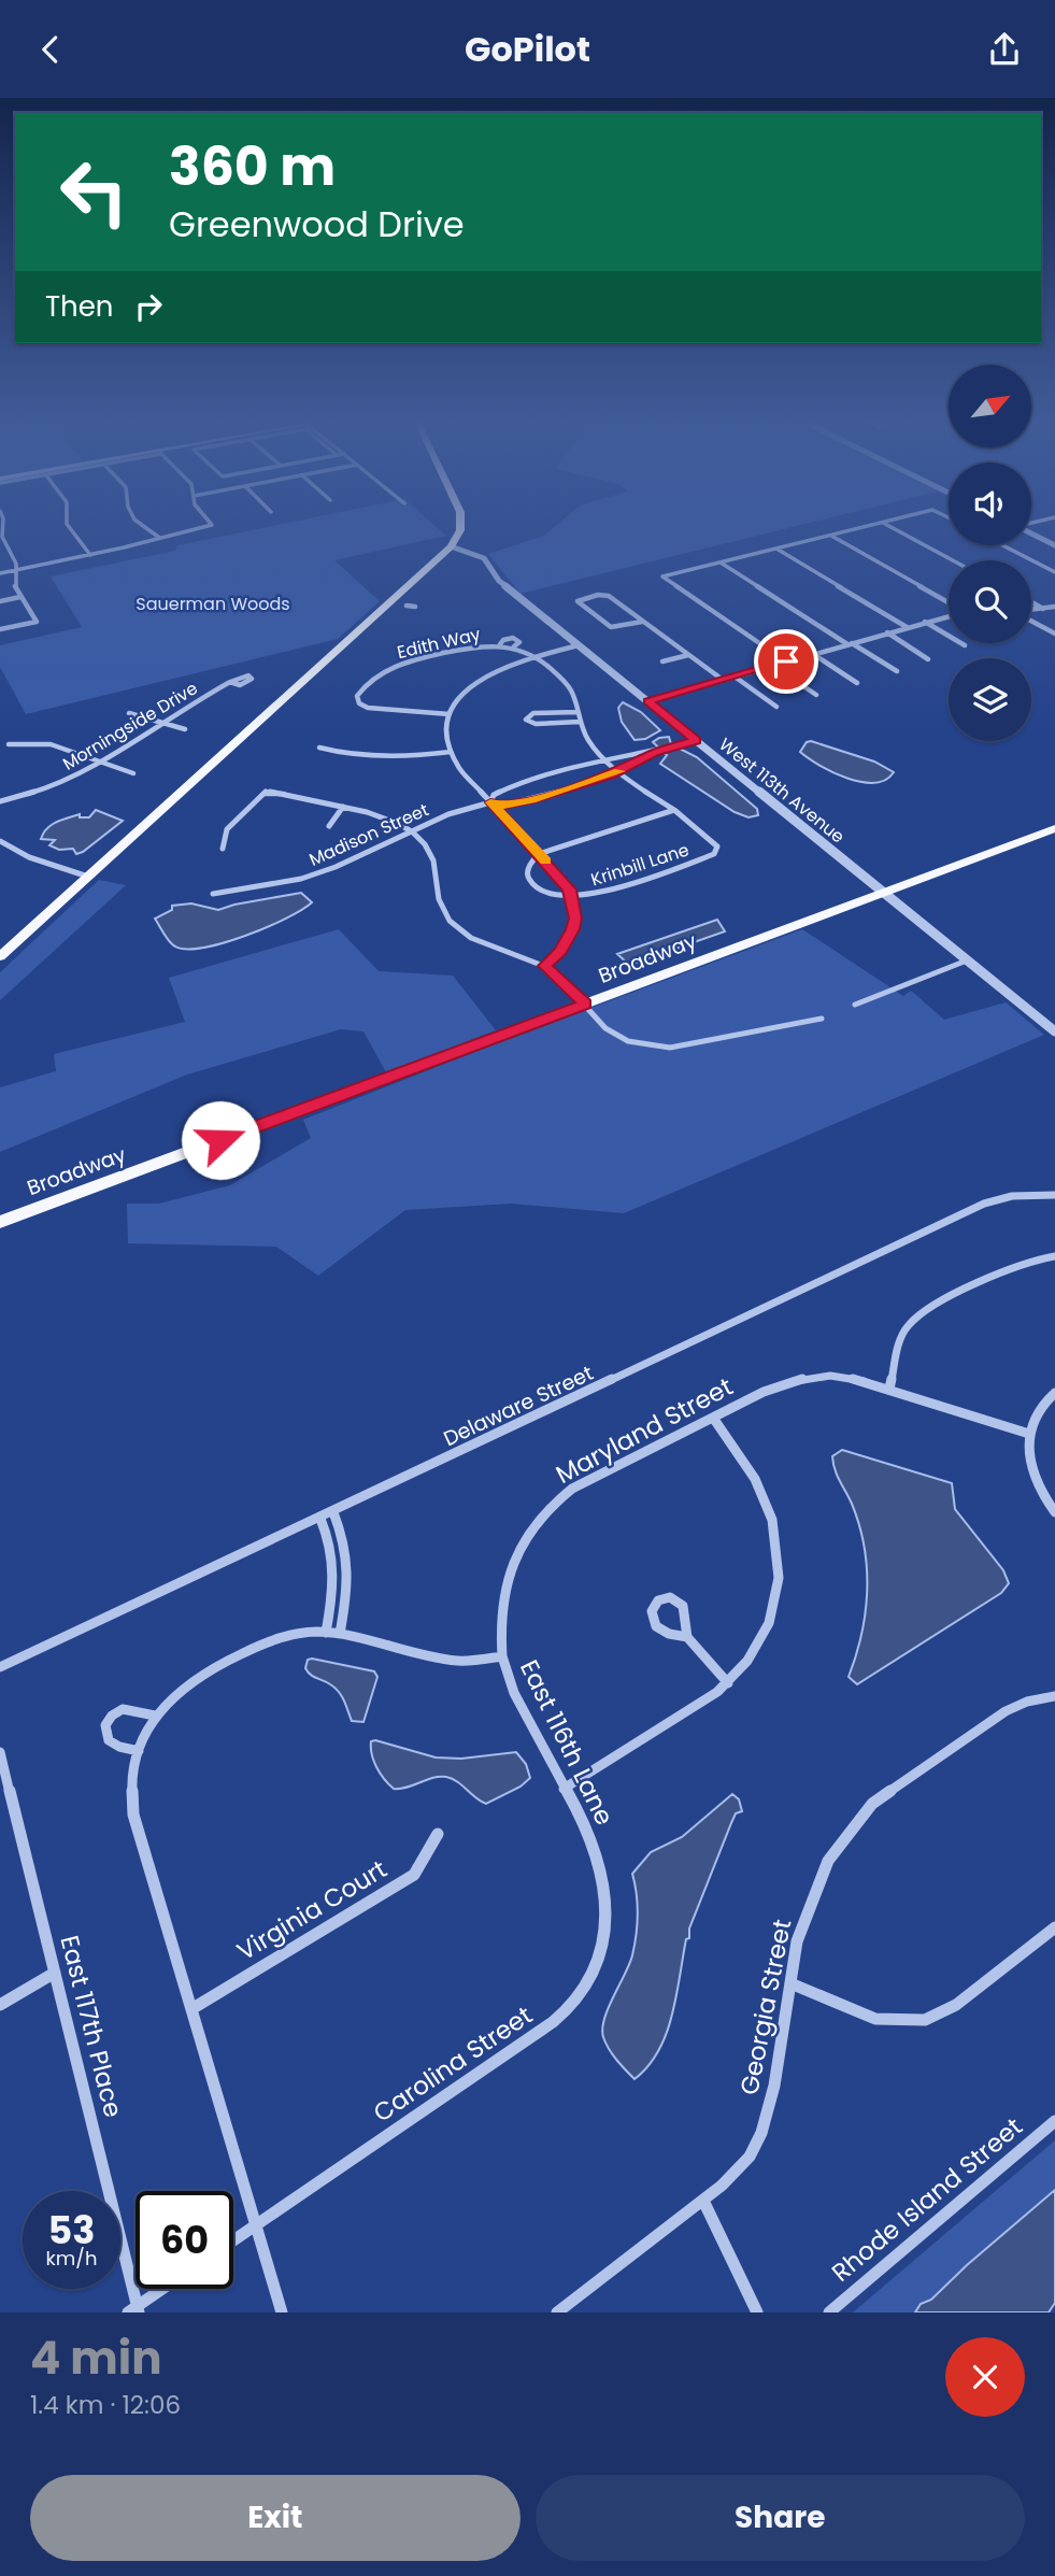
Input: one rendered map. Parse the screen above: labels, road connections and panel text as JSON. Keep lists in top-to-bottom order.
{
  "streets": {
    "main road": ["Broadway"],
    "street": [
      "Edith Way",
      "Morningside Drive",
      "West 113th Avenue",
      "Madison Street",
      "Krinbill Lane",
      "Delaware Street",
      "Maryland Street",
      "East 116th Lane",
      "Virginia Court",
      "Georgia Street",
      "East 117th Place",
      "Carolina Street",
      "Rhode Island Street"
    ]
  },
  "crossings": [
    ["Edith Way", "Madison Street"],
    ["Edith Way", "Krinbill Lane"],
    ["West 113th Avenue", "Madison Street"],
    ["West 113th Avenue", "Broadway"],
    ["Maryland Street", "East 116th Lane"],
    ["East 116th Lane", "Carolina Street"]
  ],
  "parks": ["Sauerman Woods"],
  "north": "top right",
  "page": {
    "header": "GoPilot",
    "turn": ["360 m", "Greenwood Drive"],
    "then": "Then",
    "speed": "53 km/h",
    "limit": "60",
    "heading": ["4 min", "1.4 km · 12:06"],
    "buttons": ["Exit", "Share"]
  }
}
